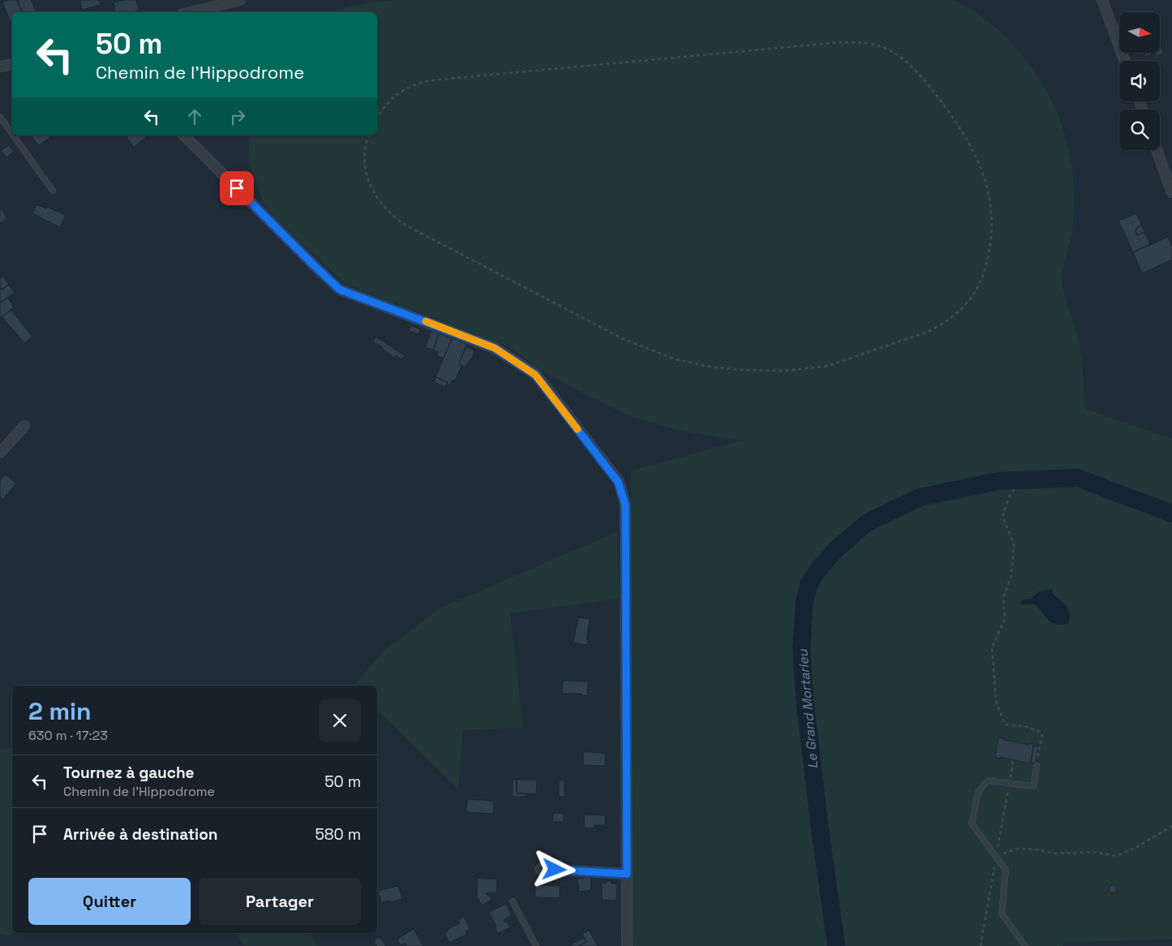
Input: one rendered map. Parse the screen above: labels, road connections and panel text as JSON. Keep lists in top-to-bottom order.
{
  "water": ["Le Grand Mortarieu"],
  "north": "right",
  "page": {
    "turn": ["50 m", "Chemin de l'Hippodrome"],
    "heading": ["2 min", "630 m · 17:23"],
    "list": [
      {
        "name": "Tournez à gauche",
        "note": "Chemin de l'Hippodrome",
        "value": "50 m"
      },
      {
        "name": "Arrivée à destination",
        "value": "580 m"
      }
    ],
    "buttons": ["Quitter", "Partager"]
  }
}
